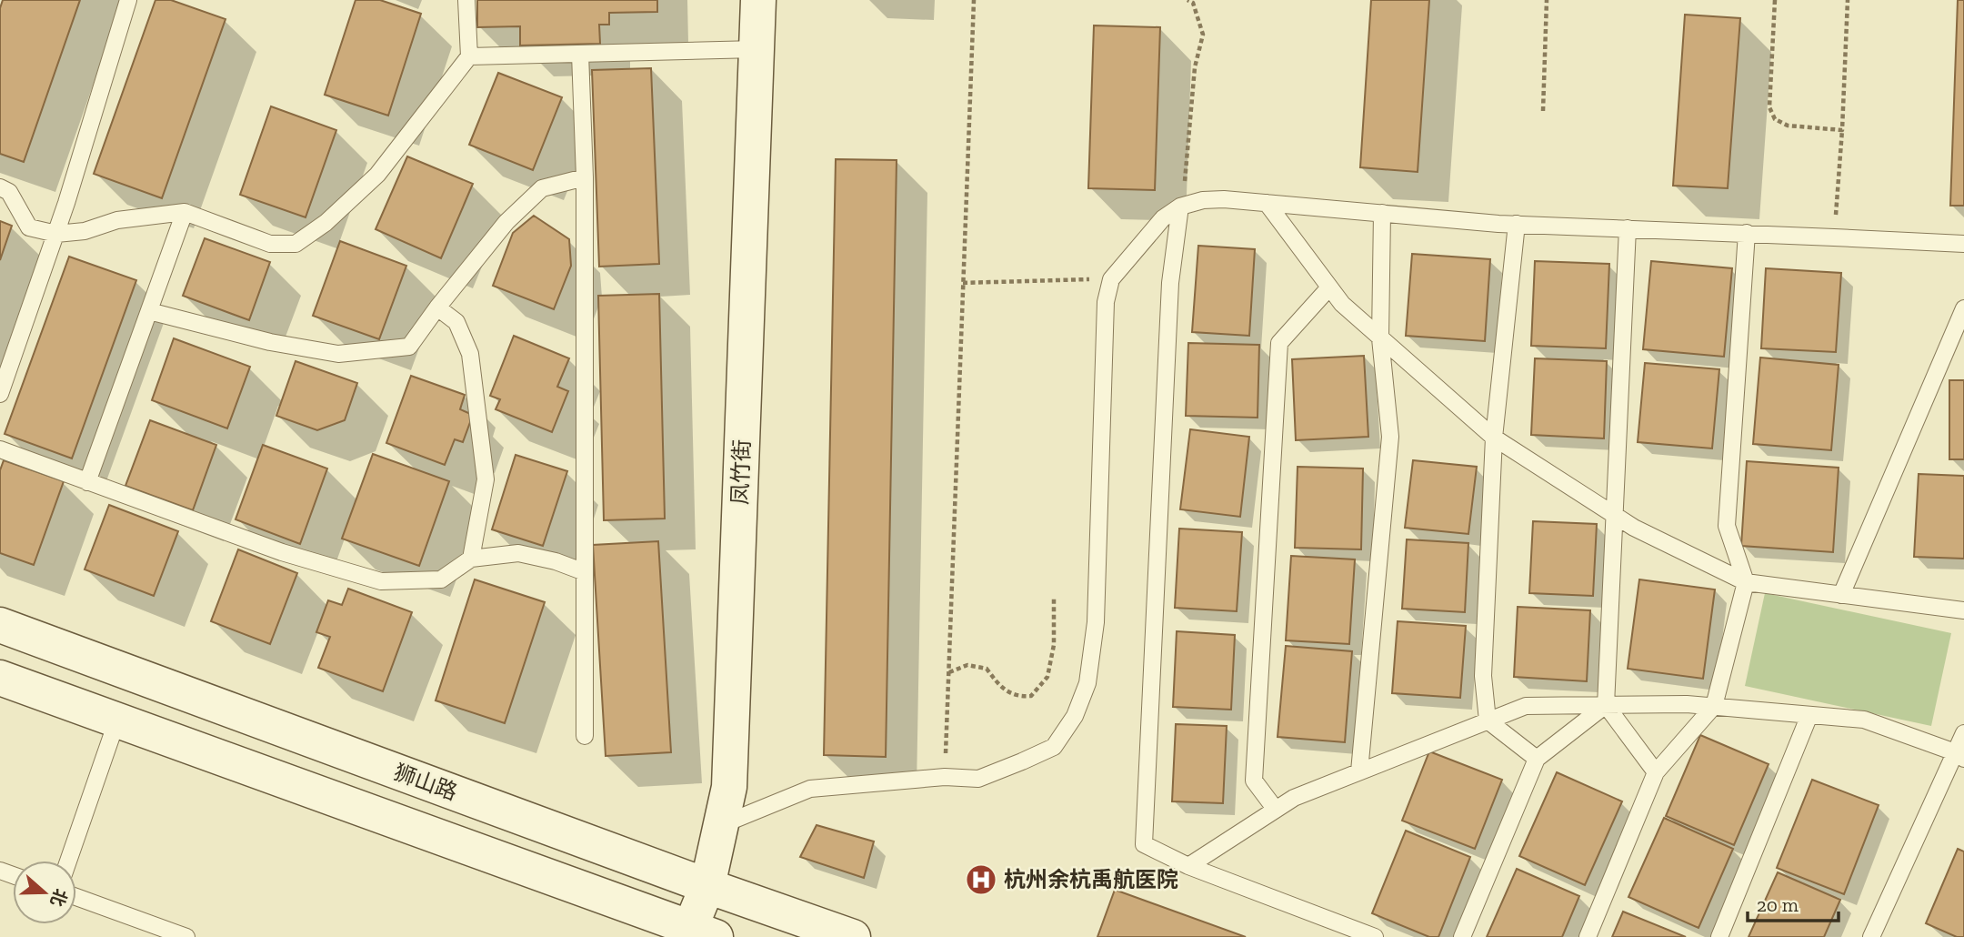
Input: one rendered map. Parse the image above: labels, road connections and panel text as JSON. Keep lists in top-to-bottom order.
{
  "streets": {
    "main road": ["凤竹街", "狮山路"]
  },
  "crossings": [
    ["凤竹街", "狮山路"]
  ],
  "places": {
    "hospital": ["杭州余杭禹航医院"]
  },
  "scale_bar": "20 m",
  "north": "right"
}
